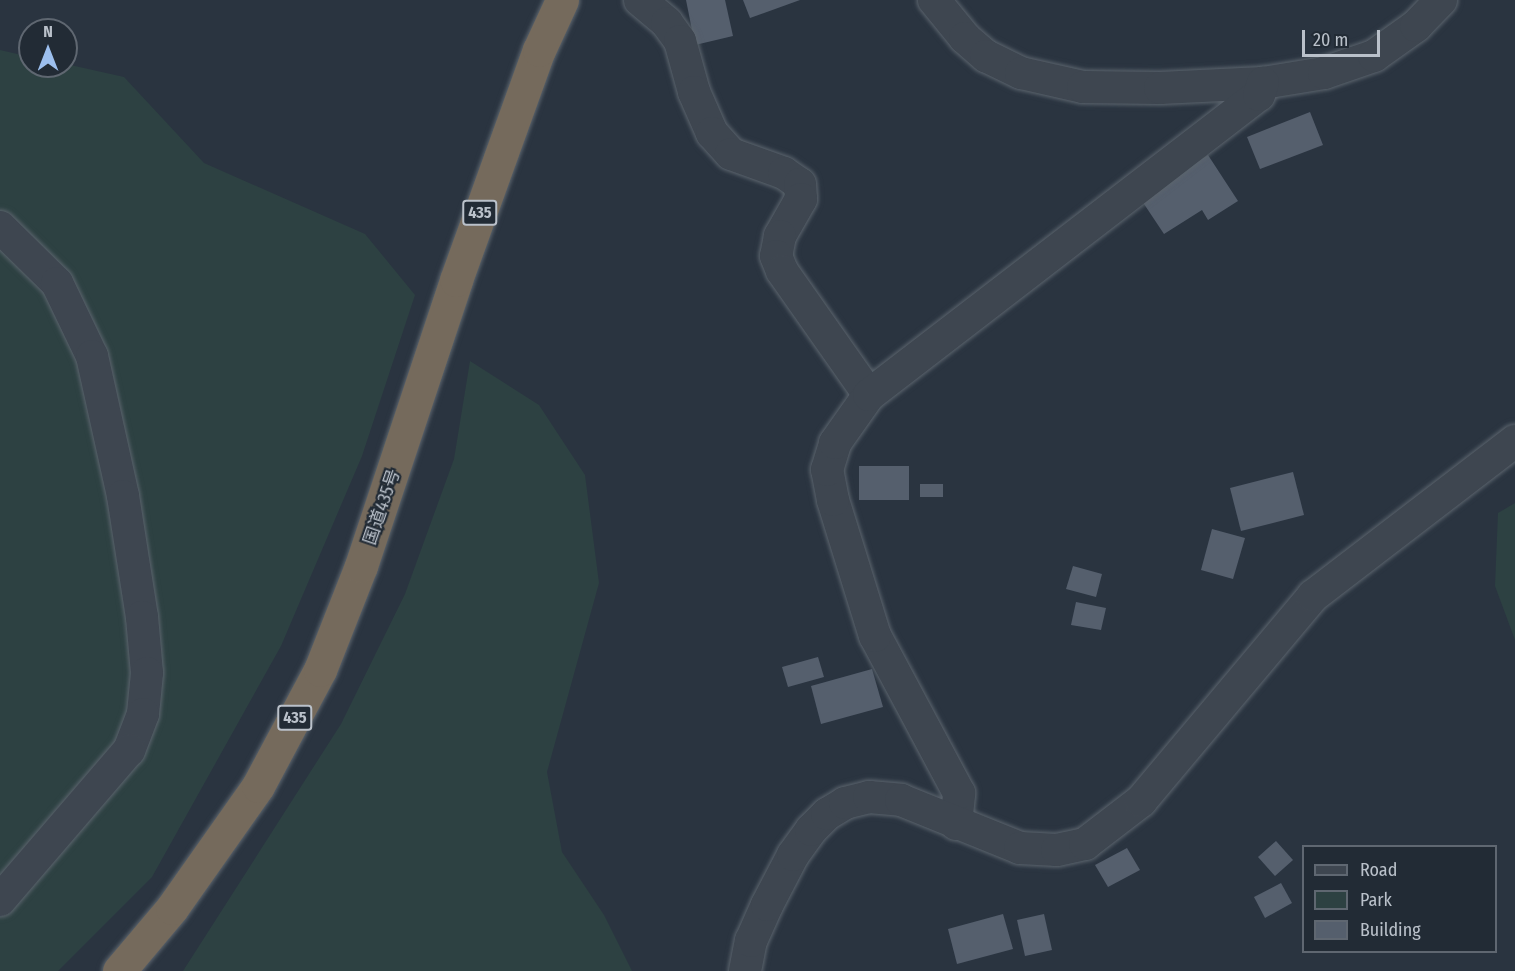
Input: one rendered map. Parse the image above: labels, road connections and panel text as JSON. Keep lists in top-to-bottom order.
{
  "streets": {
    "highway": ["435", "国道435号"]
  },
  "legend": ["Road", "Park", "Building"],
  "scale_bar": "20 m",
  "north": "top"
}
